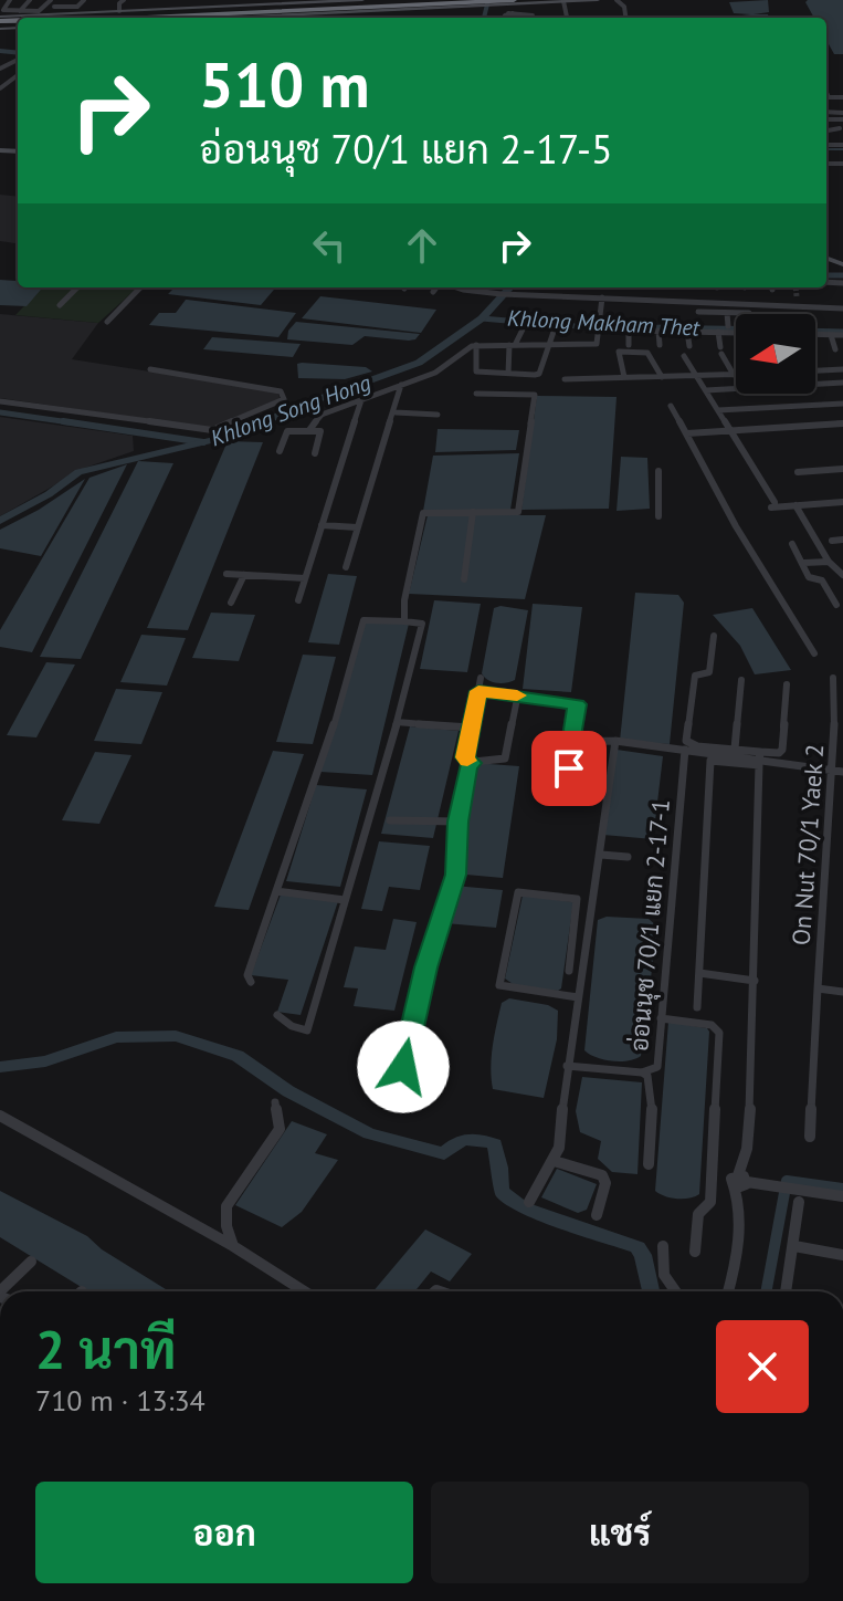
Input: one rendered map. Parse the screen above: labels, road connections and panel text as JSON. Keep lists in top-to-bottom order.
{
  "streets": {
    "street": ["On Nut 70/1 Yaek 2", "อ่อนนุช 70/1 แยก 2-17-1"]
  },
  "water": ["Khlong Makham Thet", "Khlong Song Hong"],
  "north": "left",
  "page": {
    "turn": ["510 m", "อ่อนนุช 70/1 แยก 2-17-5"],
    "heading": ["2 นาที", "710 m · 13:34"],
    "buttons": ["ออก", "แชร์"]
  }
}
